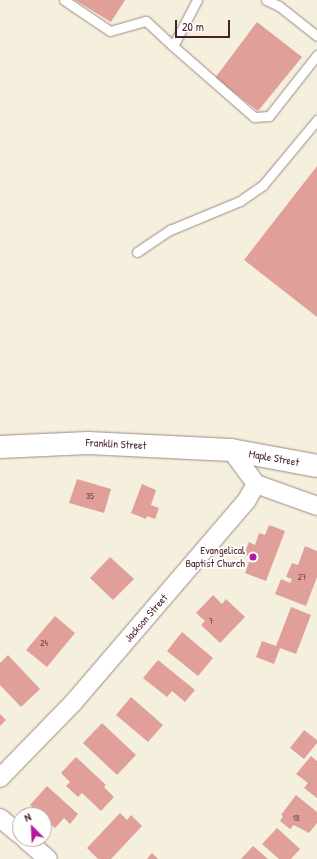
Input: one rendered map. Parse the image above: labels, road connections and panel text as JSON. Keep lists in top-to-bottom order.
{
  "streets": {
    "main road": ["Franklin Street", "Maple Street"],
    "street": ["Jackson Street"]
  },
  "crossings": [
    ["Franklin Street", "Maple Street"]
  ],
  "places": ["Evangelical Baptist Church"],
  "house_numbers": [
    "35",
    "27",
    "7",
    "24",
    "18"
  ],
  "scale_bar": "20 m",
  "north": "top left"
}
